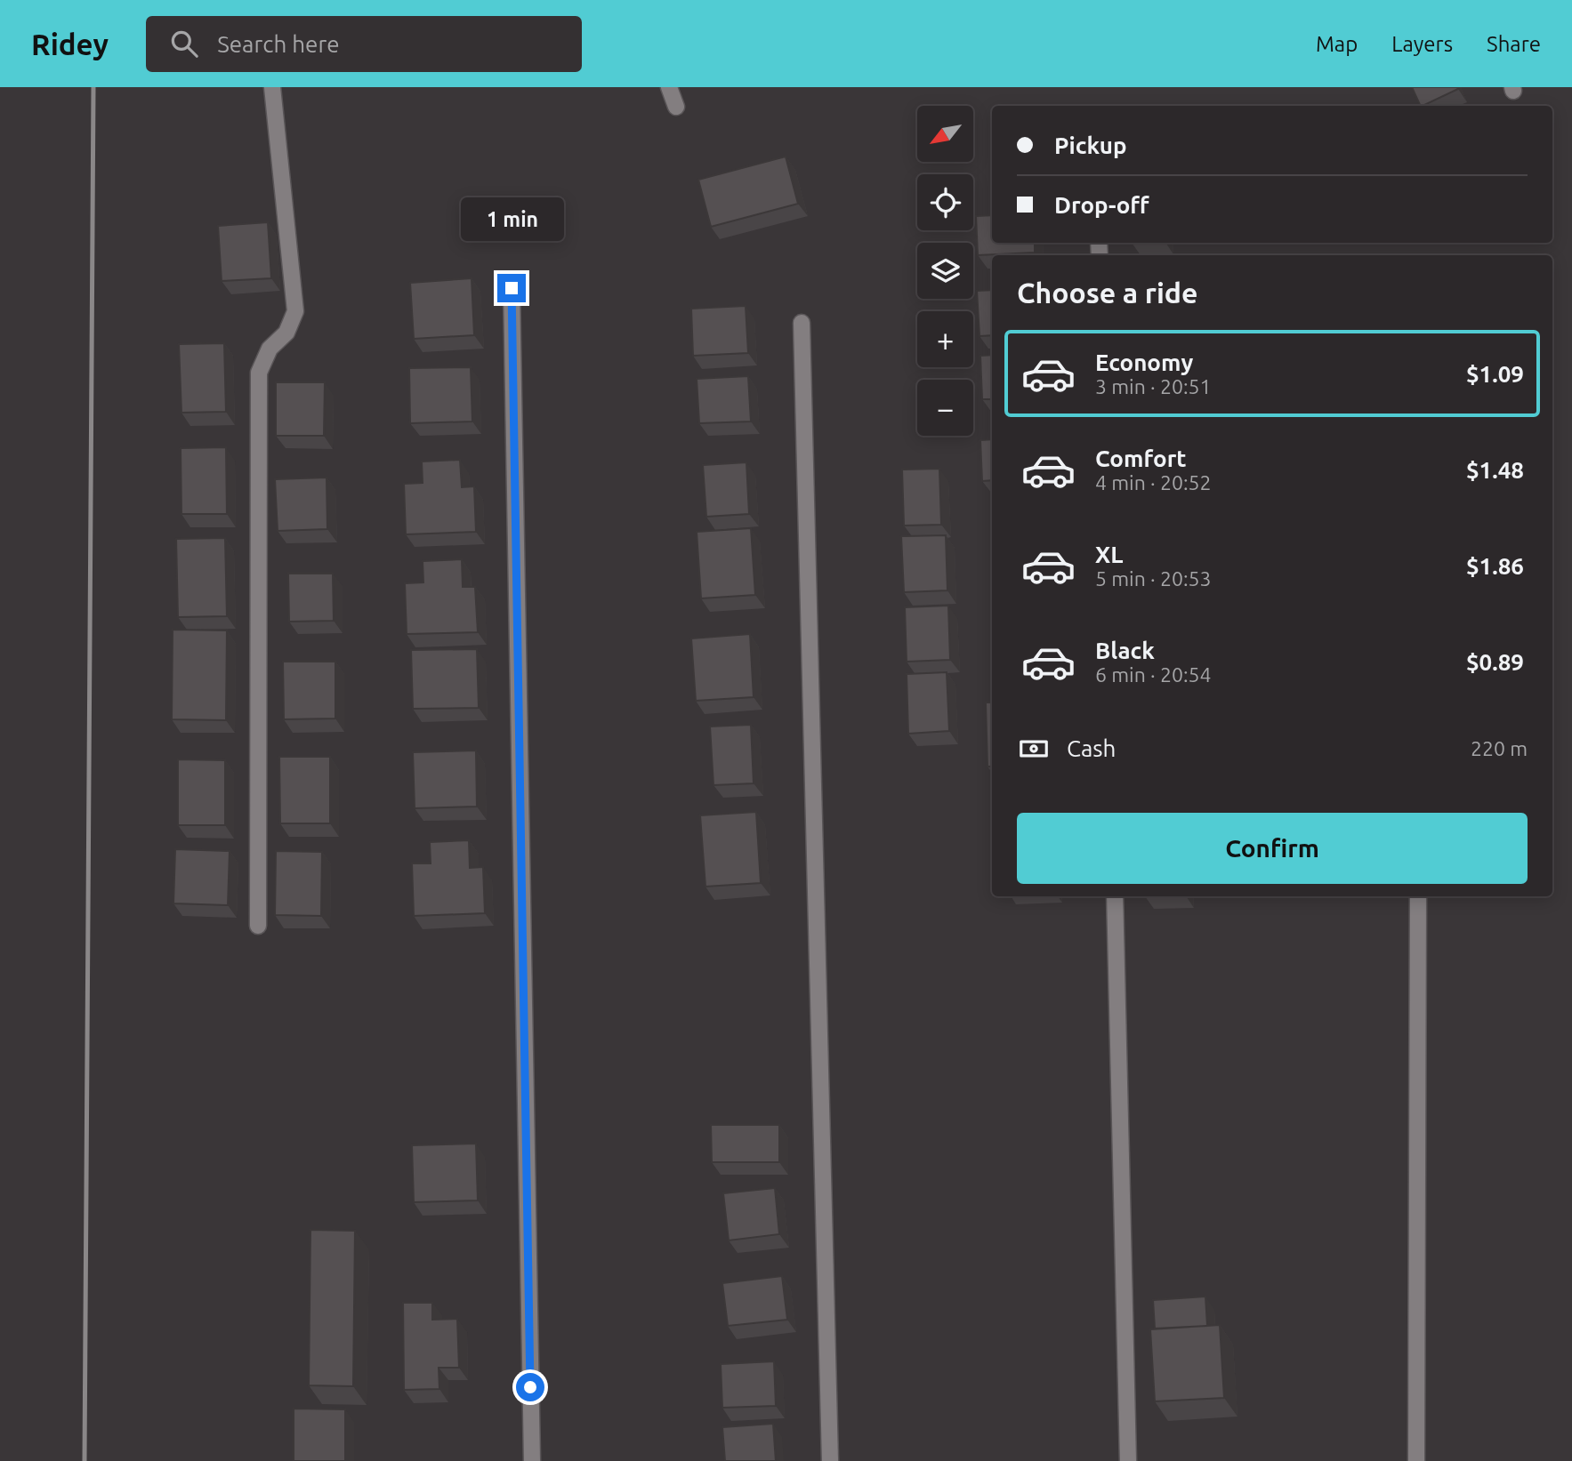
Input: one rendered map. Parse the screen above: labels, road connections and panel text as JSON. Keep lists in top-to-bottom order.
{
  "north": "bottom left",
  "page": {
    "header": "Ridey",
    "search": "Search here",
    "nav": ["Map", "Layers", "Share"],
    "map_buttons": ["+", "−"],
    "banner": ["Pickup", "Drop-off"],
    "bubble": "1 min",
    "heading": "Choose a ride",
    "list": [
      {
        "name": "Economy",
        "note": "3 min · 20:51",
        "value": "$1.09"
      },
      {
        "name": "Comfort",
        "note": "4 min · 20:52",
        "value": "$1.48"
      },
      {
        "name": "XL",
        "note": "5 min · 20:53",
        "value": "$1.86"
      },
      {
        "name": "Black",
        "note": "6 min · 20:54",
        "value": "$0.89"
      }
    ],
    "pay": ["Cash", "220 m"],
    "buttons": "Confirm"
  }
}
